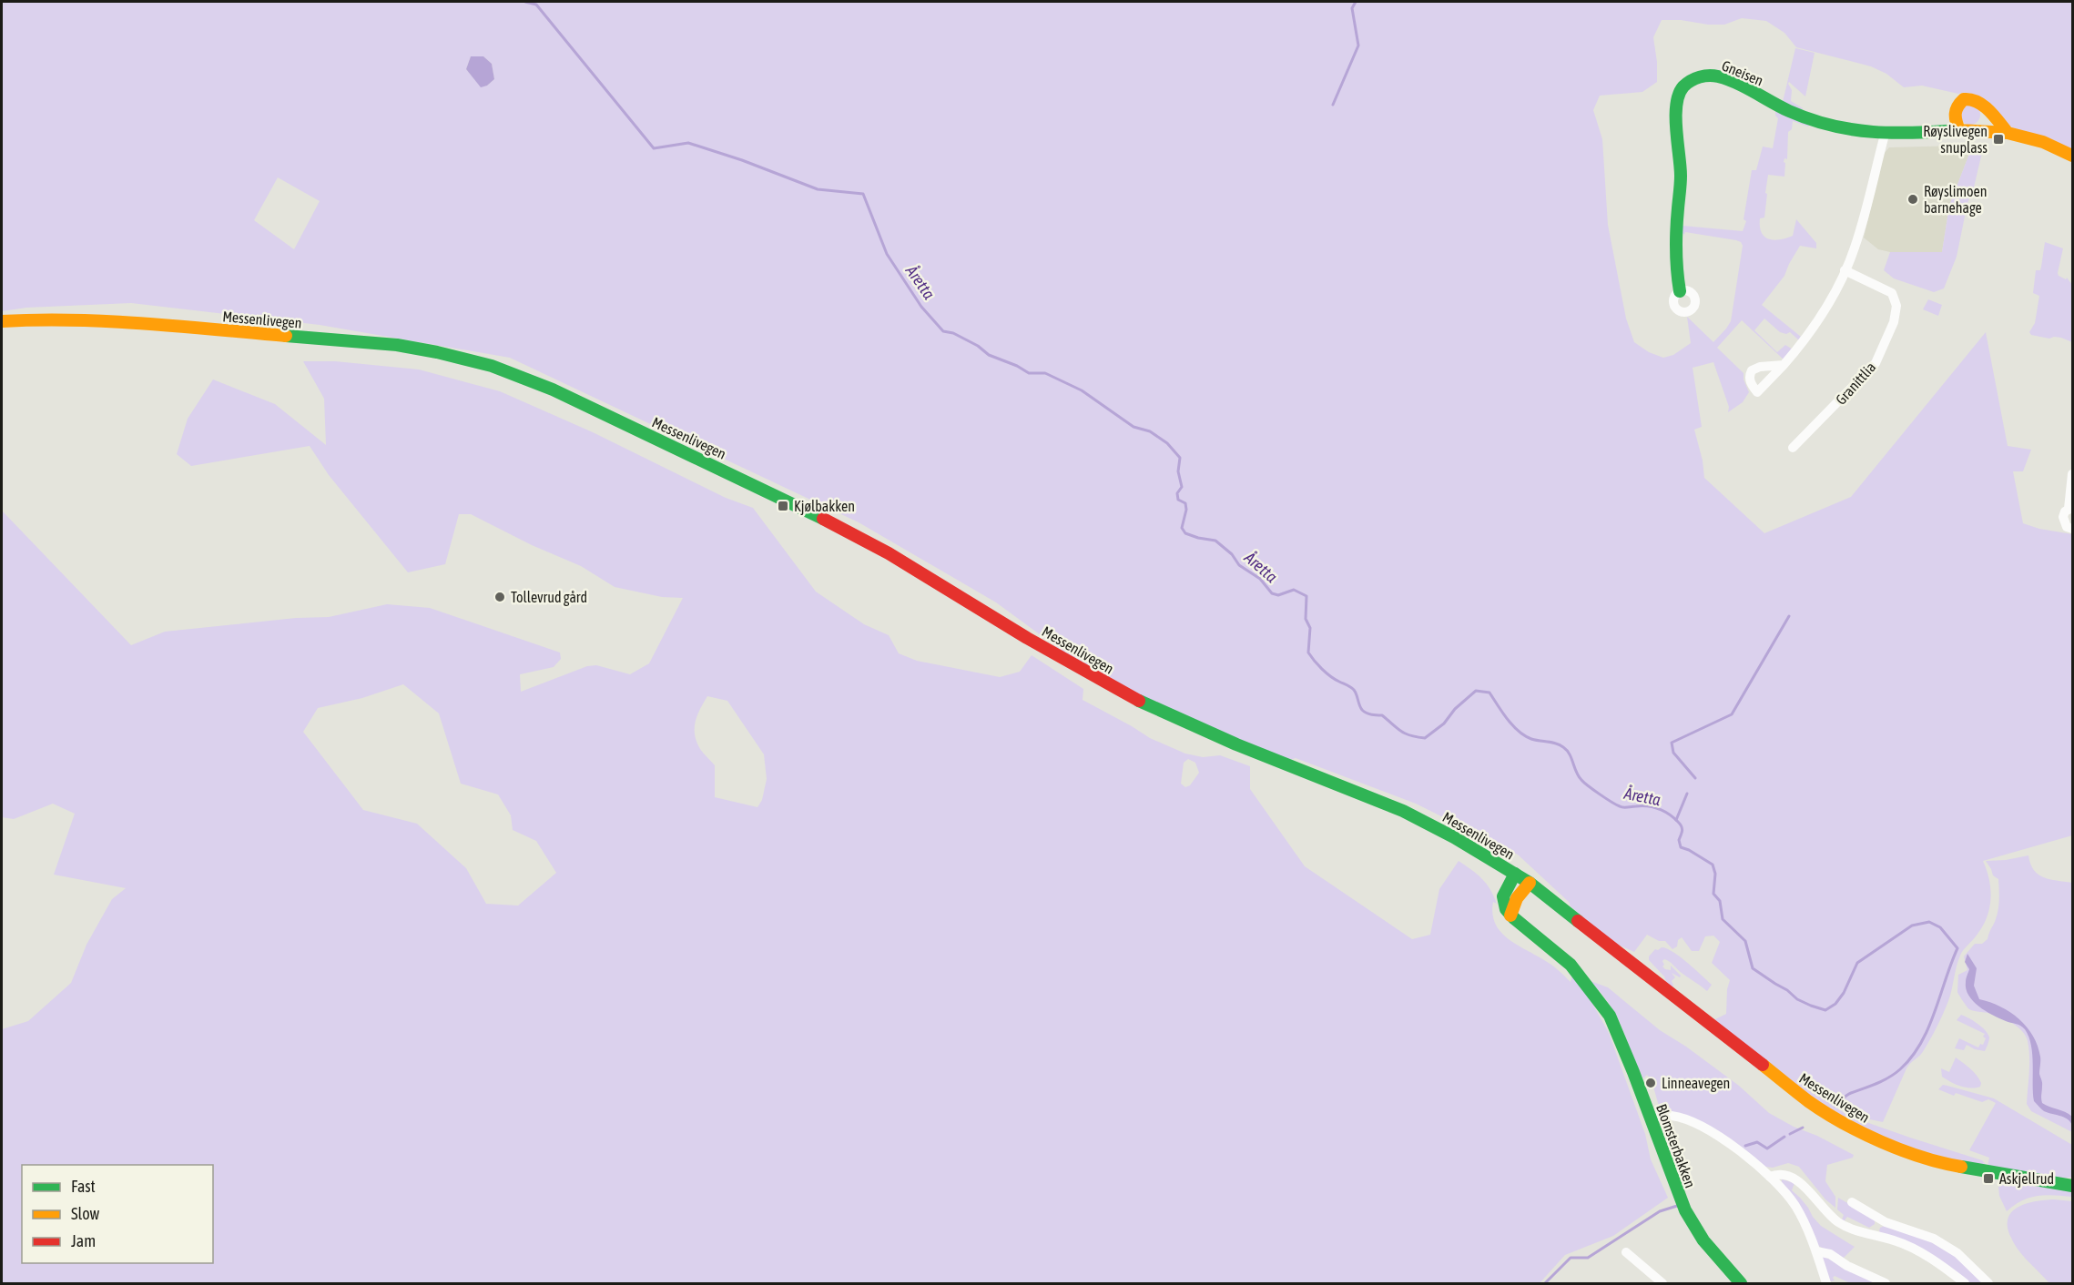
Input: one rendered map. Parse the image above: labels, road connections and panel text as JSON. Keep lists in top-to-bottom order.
{
  "streets": {
    "main road": ["Gneisen", "Messenlivegen", "Blomsterbakken"],
    "street": ["Granittlia"]
  },
  "water": ["Åretta"],
  "places": {
    "transit": ["Røyslivegen snuplass", "Kjølbakken", "Askjellrud"],
    "other": ["Røyslimoen barnehage", "Tollevrud gård", "Linneavegen"]
  },
  "legend": ["Fast", "Slow", "Jam"]
}
